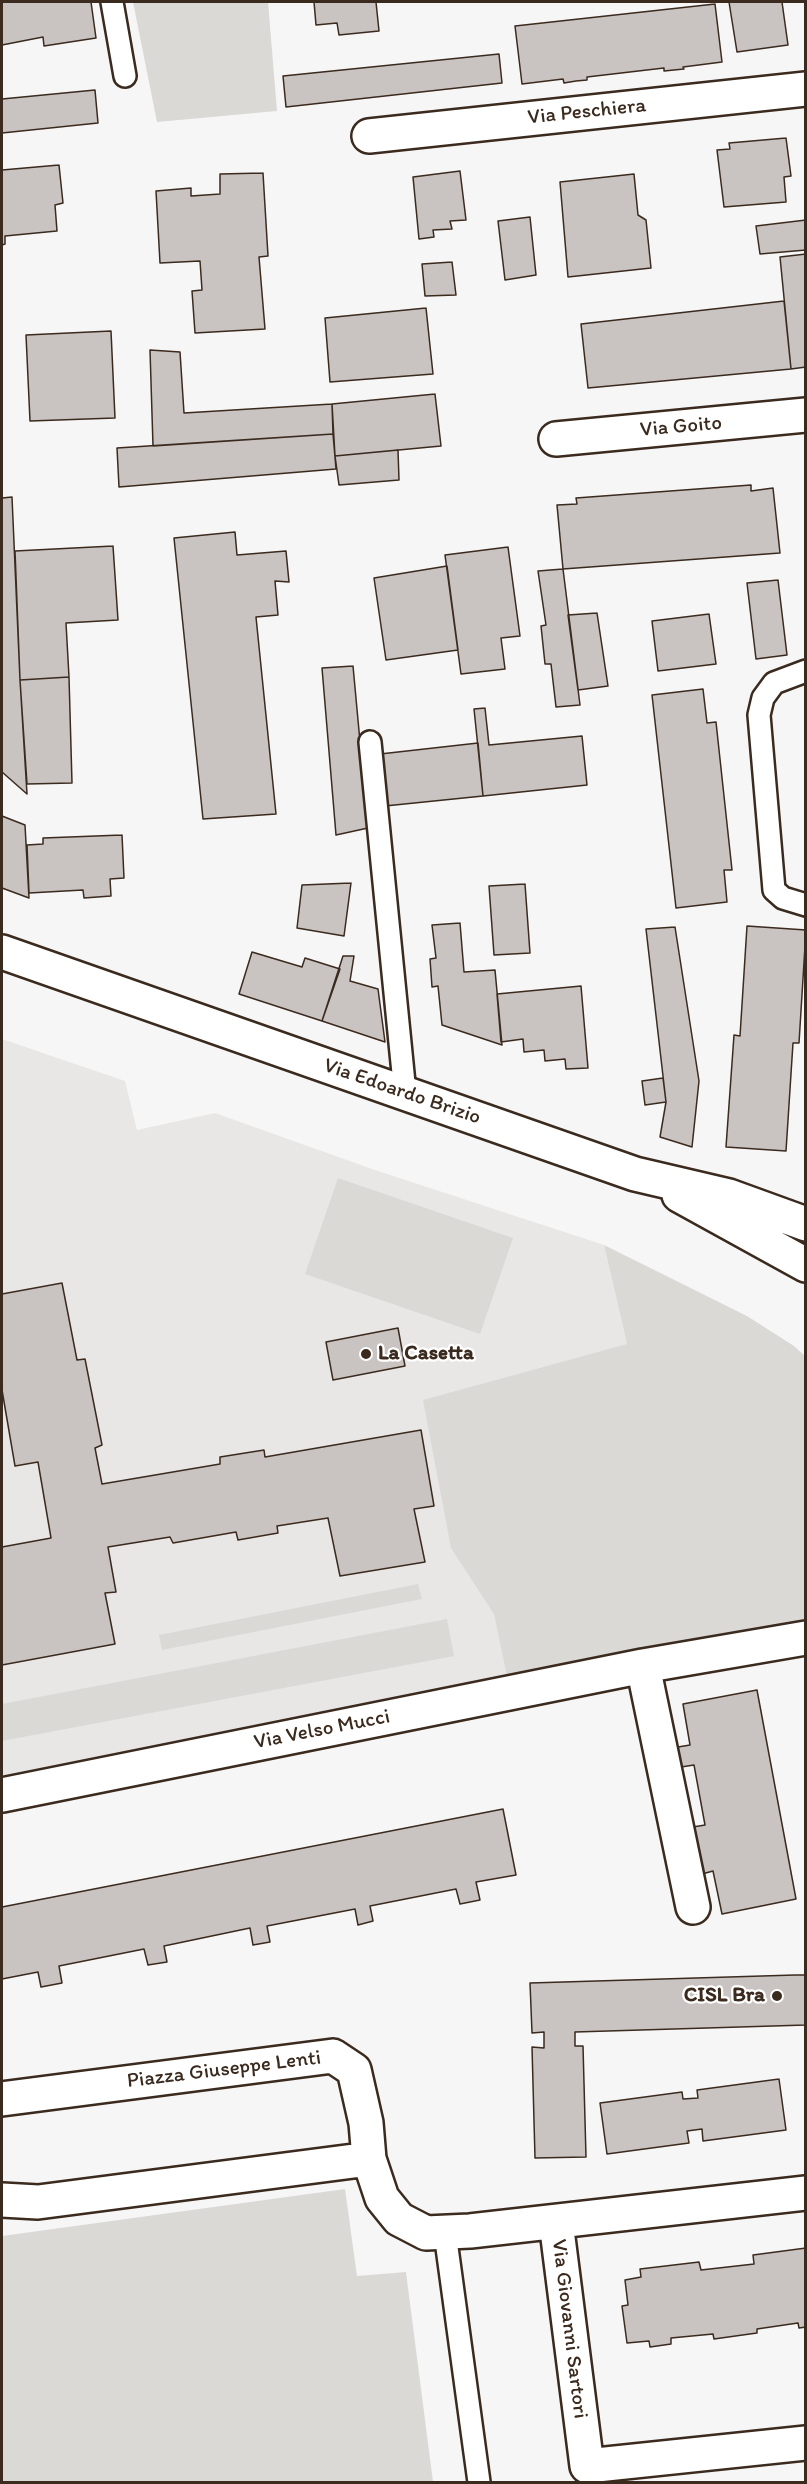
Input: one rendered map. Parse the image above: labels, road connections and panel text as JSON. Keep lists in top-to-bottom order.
{
  "streets": {
    "street": [
      "Via Peschiera",
      "Via Goito",
      "Via Edoardo Brizio",
      "Via Velso Mucci",
      "Piazza Giuseppe Lenti",
      "Via Giovanni Sartori"
    ]
  },
  "crossings": [
    ["Piazza Giuseppe Lenti", "Via Giovanni Sartori"]
  ],
  "places": ["La Casetta", "CISL Bra"]
}
